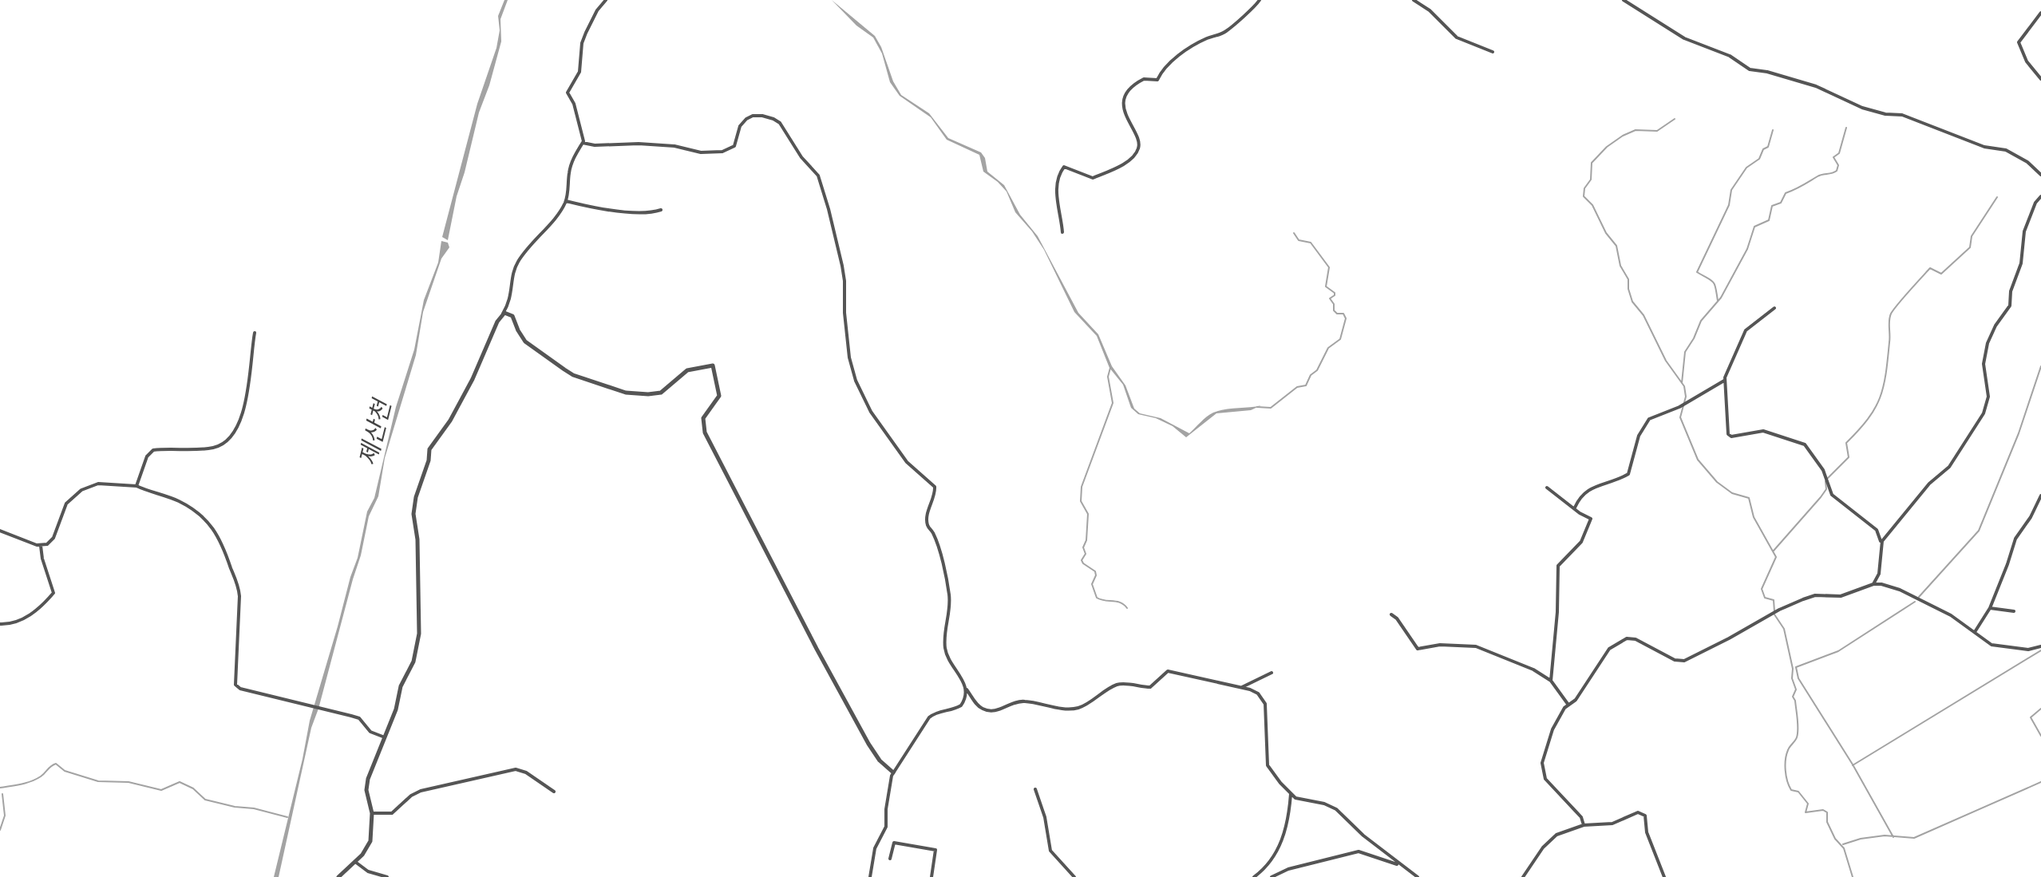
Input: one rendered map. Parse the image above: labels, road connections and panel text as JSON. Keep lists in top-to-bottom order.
{
  "water": ["제산천"]
}
